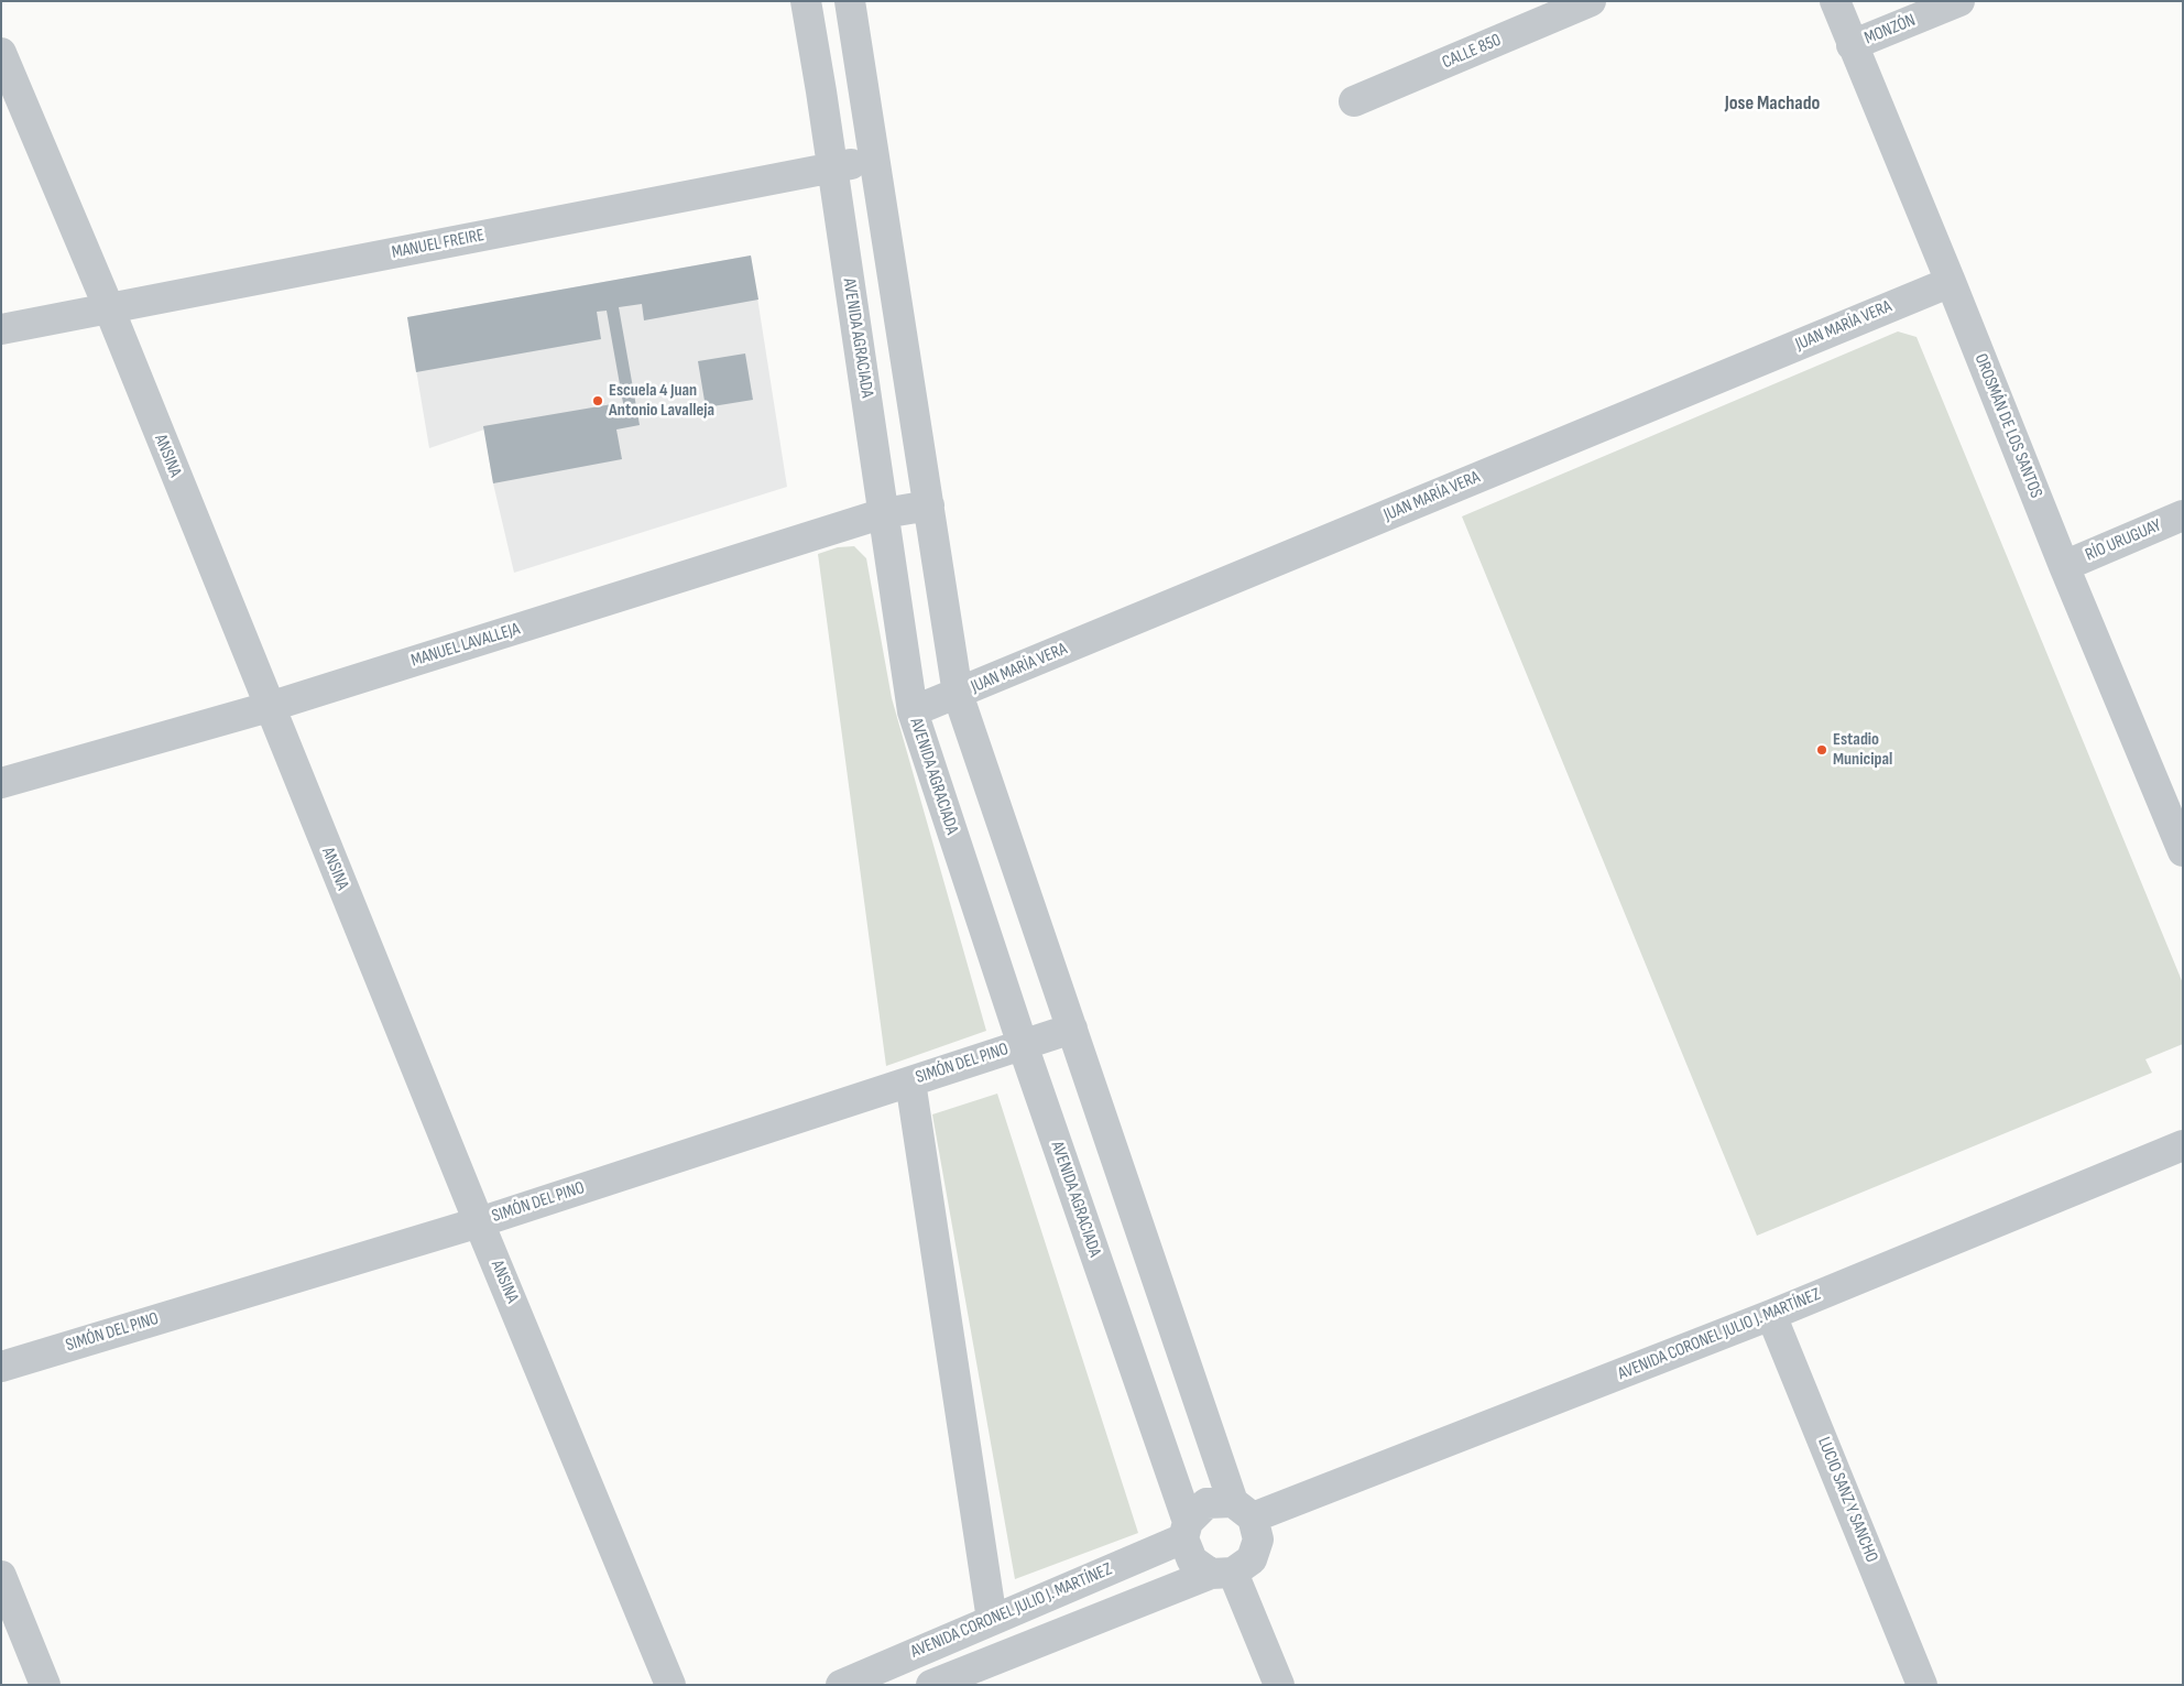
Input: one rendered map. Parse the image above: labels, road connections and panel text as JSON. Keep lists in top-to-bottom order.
{
  "streets": {
    "street": [
      "MONZÓN",
      "CALLE 850",
      "MANUEL FREIRE",
      "JUAN MARÍA VERA",
      "AVENIDA AGRACIADA",
      "OROSMÁN DE LOS SANTOS",
      "ANSINA",
      "RÍO URUGUAY",
      "MANUEL LAVALLEJA",
      "SIMÓN DEL PINO",
      "AVENIDA CORONEL JULIO J. MARTÍNEZ",
      "LUCIO SANZ Y SANCHO"
    ]
  },
  "crossings": [
    ["MONZÓN", "OROSMÁN DE LOS SANTOS"],
    ["MANUEL FREIRE", "AVENIDA AGRACIADA"],
    ["MANUEL FREIRE", "ANSINA"],
    ["JUAN MARÍA VERA", "AVENIDA AGRACIADA"],
    ["JUAN MARÍA VERA", "OROSMÁN DE LOS SANTOS"],
    ["AVENIDA AGRACIADA", "MANUEL LAVALLEJA"],
    ["AVENIDA AGRACIADA", "SIMÓN DEL PINO"],
    ["AVENIDA AGRACIADA", "AVENIDA CORONEL JULIO J. MARTÍNEZ"],
    ["OROSMÁN DE LOS SANTOS", "RÍO URUGUAY"],
    ["ANSINA", "MANUEL LAVALLEJA"],
    ["ANSINA", "SIMÓN DEL PINO"],
    ["AVENIDA CORONEL JULIO J. MARTÍNEZ", "LUCIO SANZ Y SANCHO"]
  ],
  "districts": ["Jose Machado"],
  "places": ["Escuela 4 Juan Antonio Lavalleja", "Estadio Municipal"]
}
